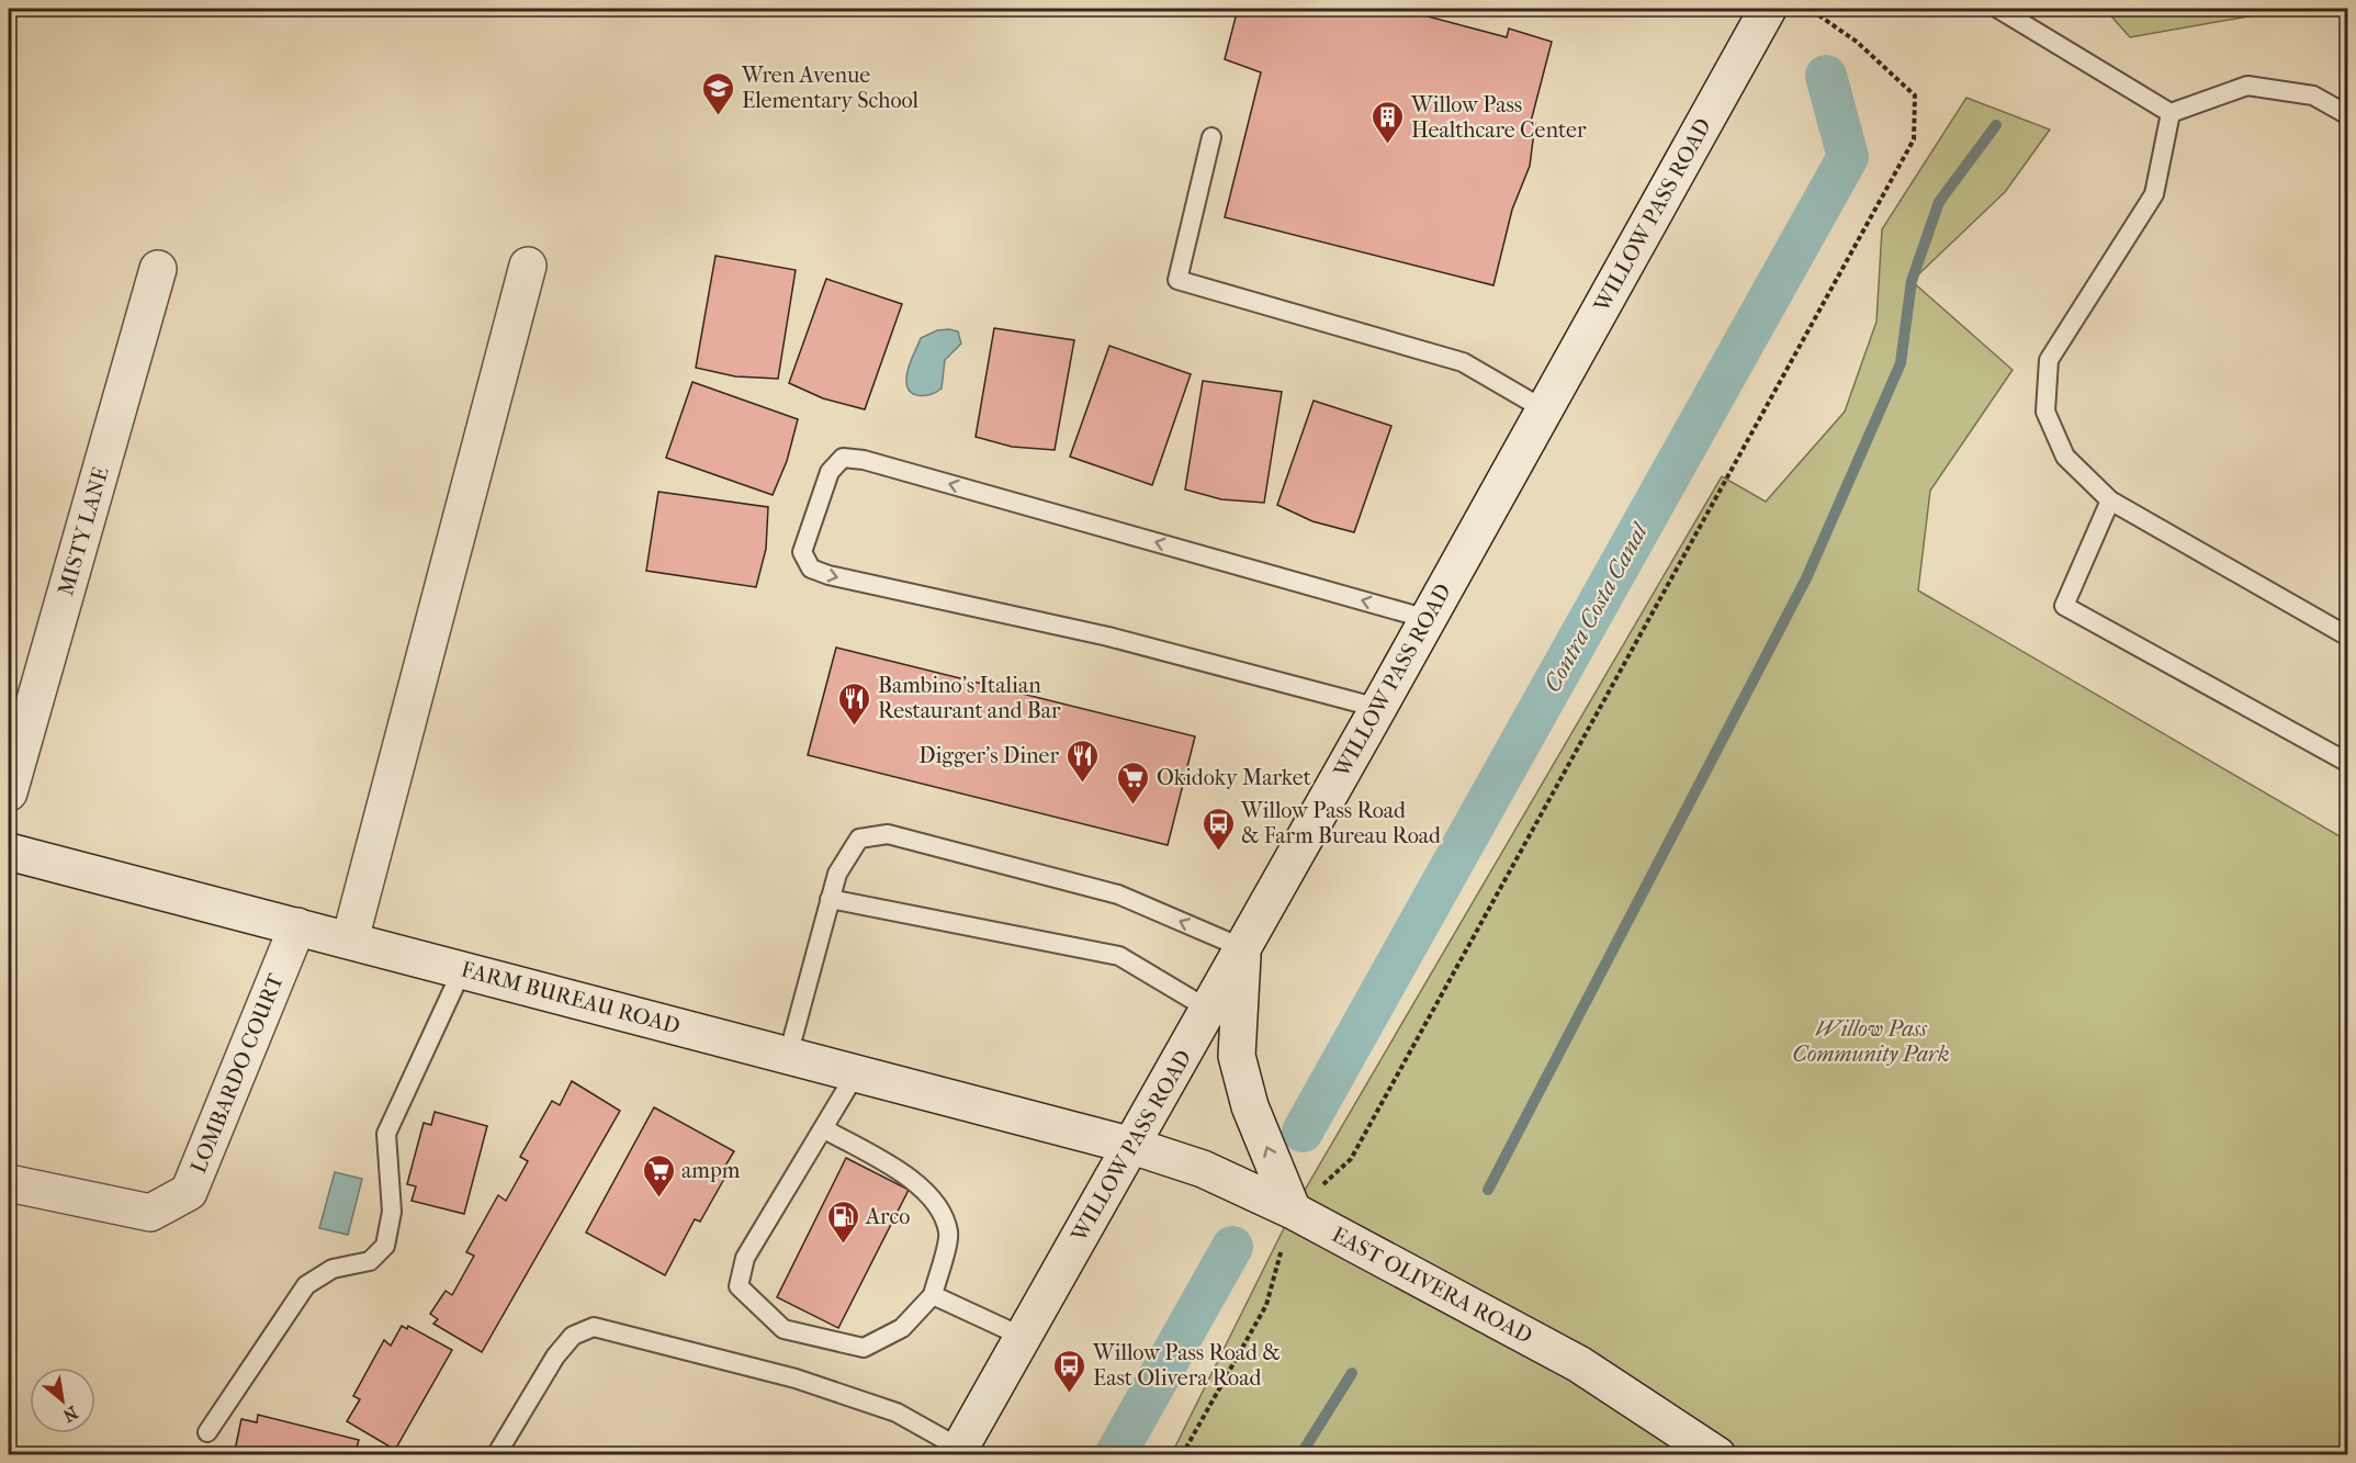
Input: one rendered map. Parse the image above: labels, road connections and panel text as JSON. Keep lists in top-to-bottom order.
{
  "streets": {
    "street": [
      "WILLOW PASS ROAD",
      "MISTY LANE",
      "FARM BUREAU ROAD",
      "LOMBARDO COURT",
      "EAST OLIVERA ROAD"
    ]
  },
  "crossings": [
    ["WILLOW PASS ROAD", "FARM BUREAU ROAD"],
    ["WILLOW PASS ROAD", "EAST OLIVERA ROAD"],
    ["FARM BUREAU ROAD", "LOMBARDO COURT"],
    ["FARM BUREAU ROAD", "EAST OLIVERA ROAD"]
  ],
  "water": ["Contra Costa Canal"],
  "parks": ["Willow Pass Community Park"],
  "places": {
    "school or university": ["Wren Avenue Elementary School"],
    "building": ["Willow Pass Healthcare Center"],
    "restaurant": ["Bambino's Italian Restaurant and Bar", "Digger's Diner"],
    "supermarket": ["Okidoky Market", "ampm"],
    "bus stop": ["Willow Pass Road & Farm Bureau Road", "Willow Pass Road & East Olivera Road"],
    "fuel station": ["Arco"]
  },
  "north": "bottom right"
}
